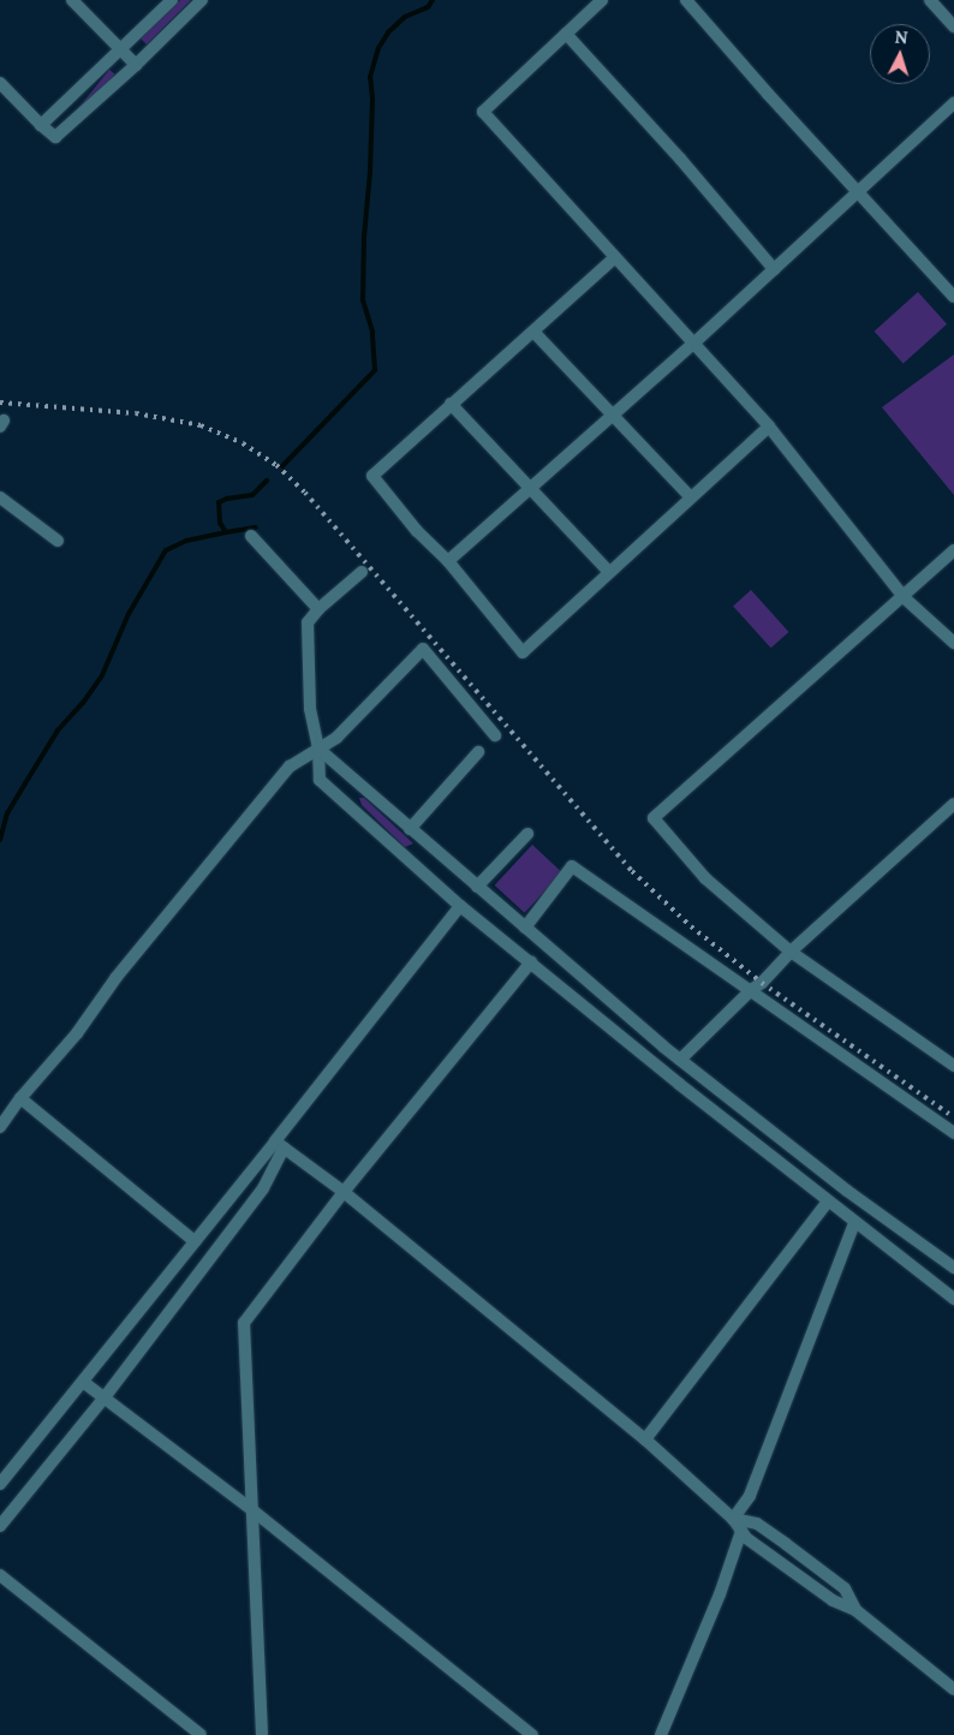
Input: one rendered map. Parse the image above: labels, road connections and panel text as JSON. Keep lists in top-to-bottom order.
{
  "north": "top"
}
